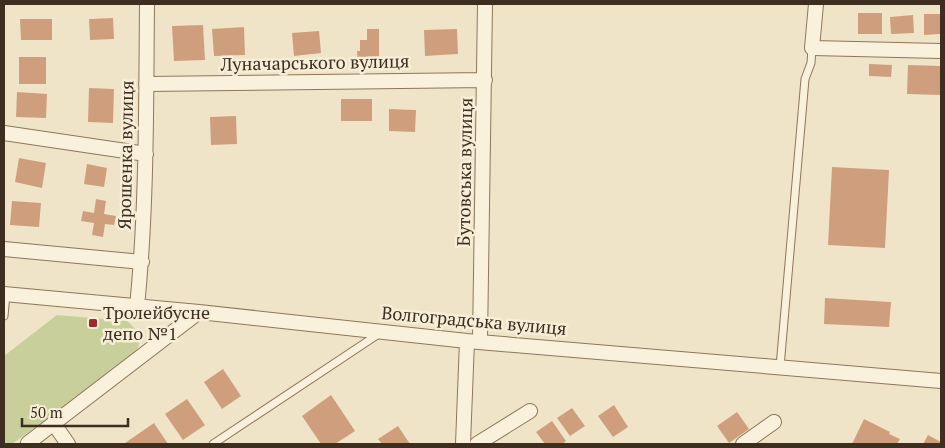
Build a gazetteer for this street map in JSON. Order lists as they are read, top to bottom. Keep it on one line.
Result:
{"streets":{"street":["Луначарського вулиця","Ярошенка вулиця","Бутовська вулиця","Волгоградська вулиця"]},"crossings":[["Луначарського вулиця","Ярошенка вулиця"],["Луначарського вулиця","Бутовська вулиця"],["Ярошенка вулиця","Волгоградська вулиця"],["Бутовська вулиця","Волгоградська вулиця"]],"places":{"transit":["Тролейбусне депо №1"]},"scale_bar":"50 m"}
